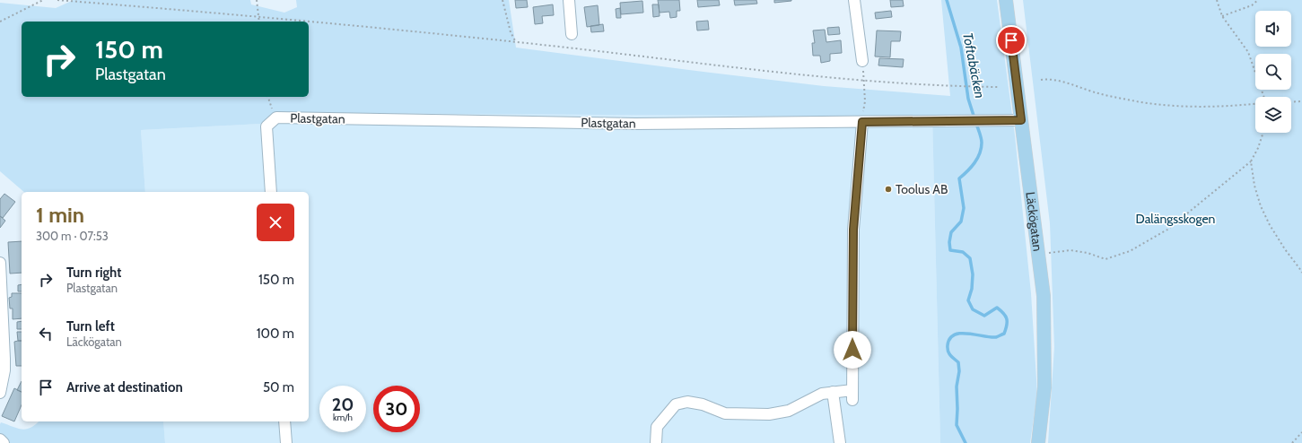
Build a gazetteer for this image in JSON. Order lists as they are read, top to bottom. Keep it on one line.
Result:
{"streets":{"main road":["Läckögatan"],"street":["Plastgatan"]},"crossings":[["Plastgatan","Läckögatan"]],"water":["Toftabäcken"],"parks":["Dalängsskogen"],"places":["Toolus AB"],"page":{"turn":["150 m","Plastgatan"],"heading":["1 min","300 m · 07:53"],"list":[{"name":"Turn right","note":"Plastgatan","value":"150 m"},{"name":"Turn left","note":"Läckögatan","value":"100 m"},{"name":"Arrive at destination","value":"50 m"}],"speed":"20 km/h","limit":"30"}}
